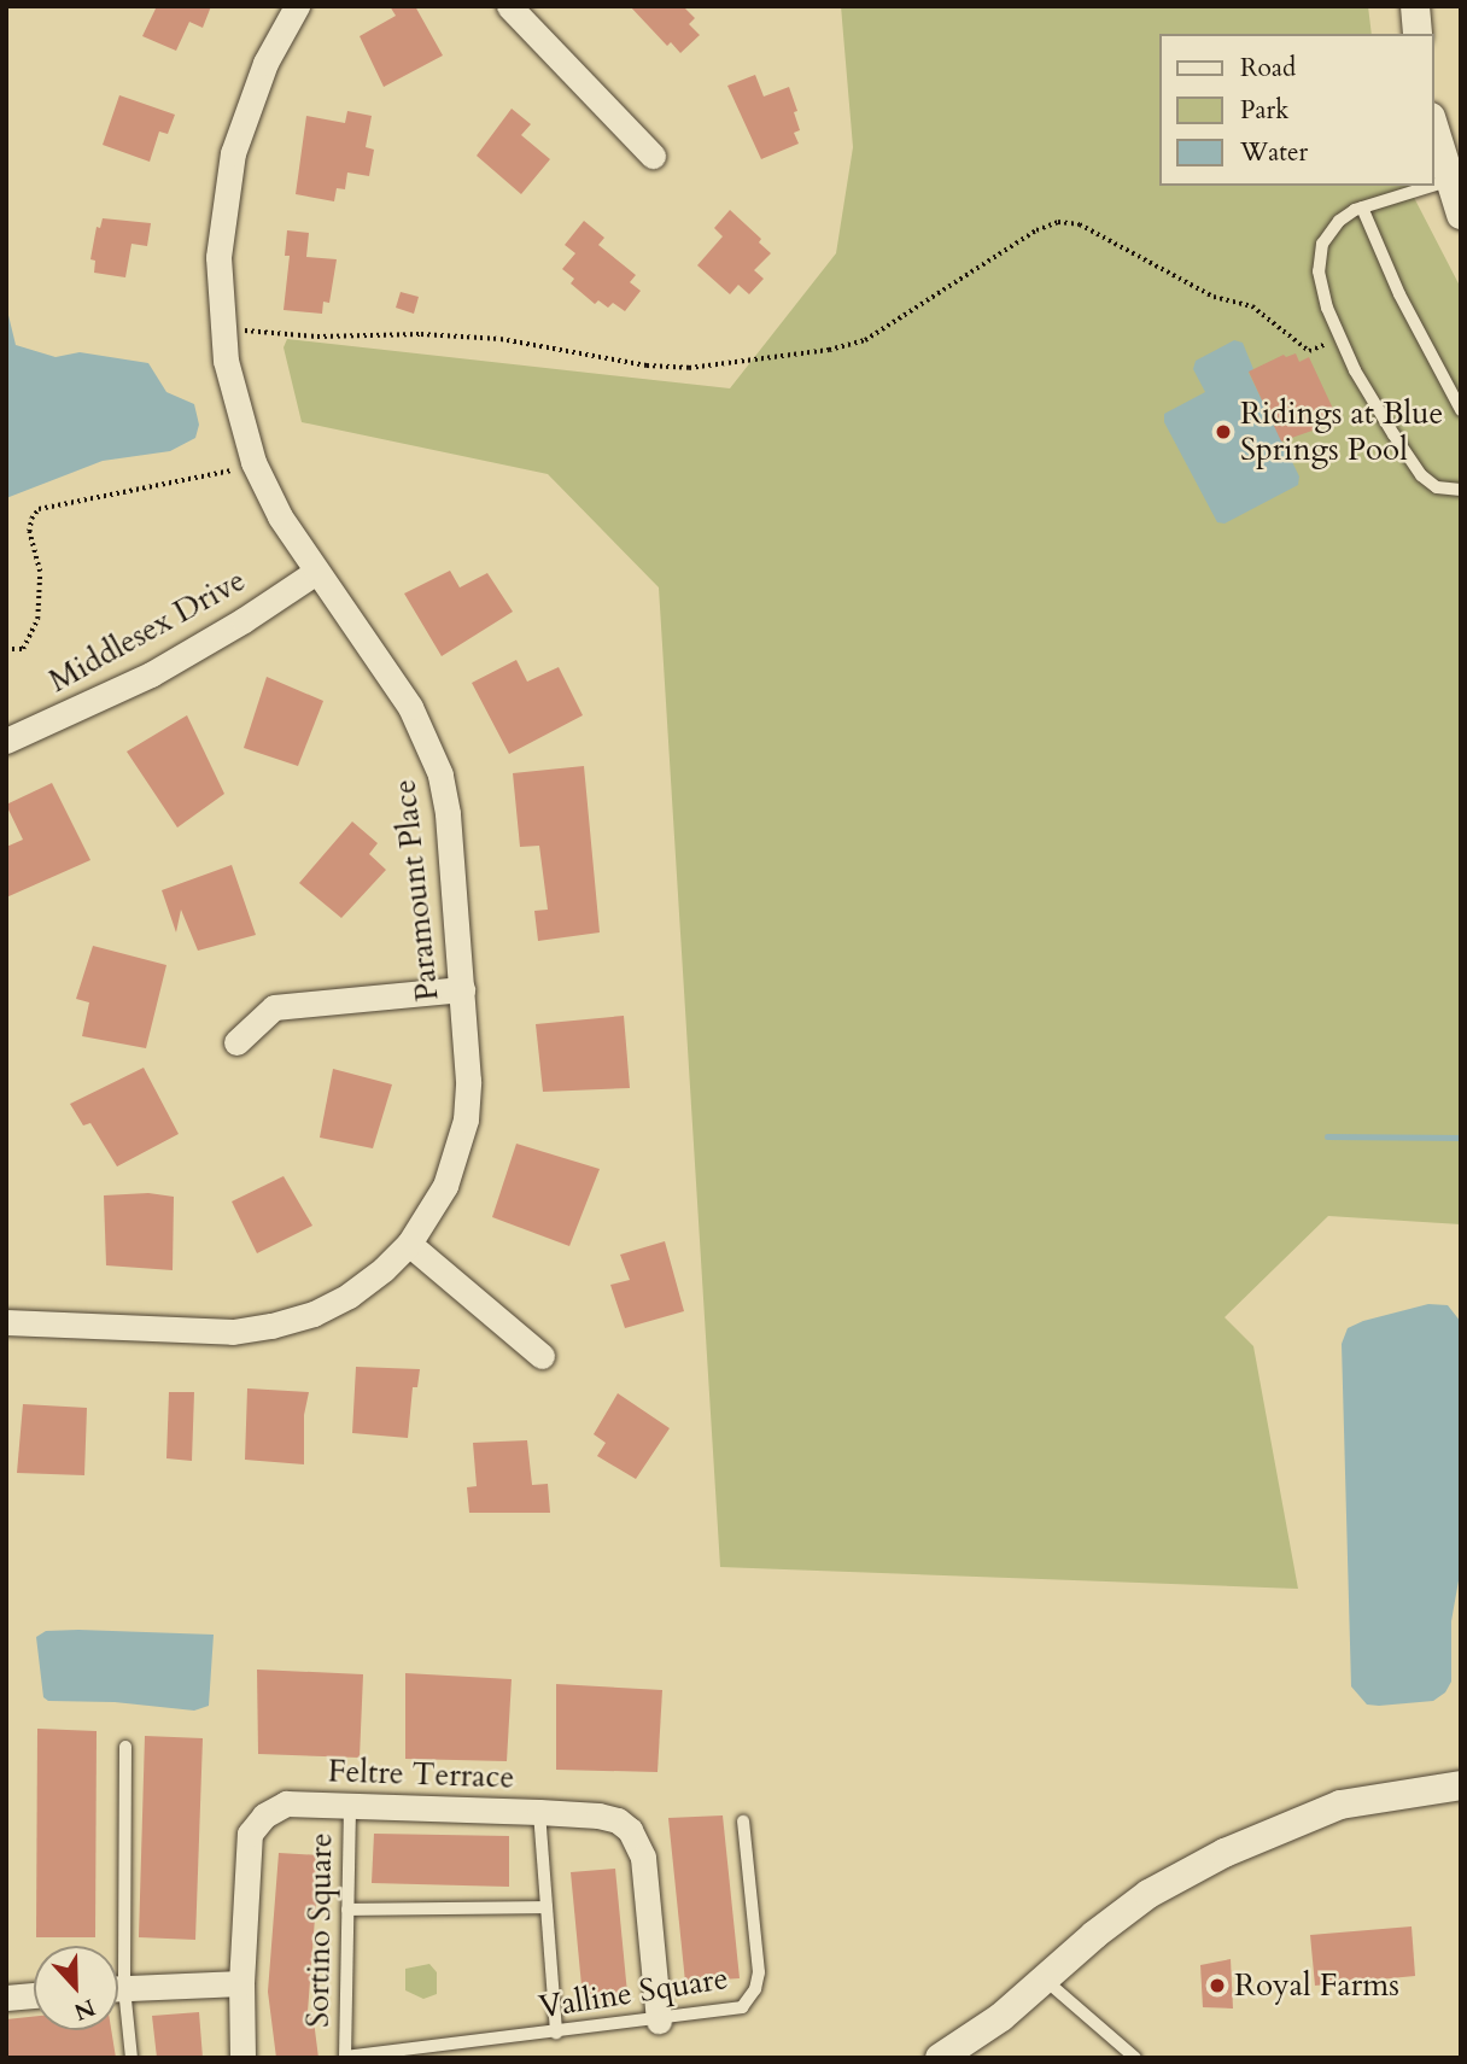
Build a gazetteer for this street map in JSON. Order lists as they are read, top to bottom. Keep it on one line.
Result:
{"streets":{"street":["Middlesex Drive","Paramount Place","Feltre Terrace"],"lane":["Sortino Square","Valline Square"]},"crossings":[["Middlesex Drive","Paramount Place"],["Feltre Terrace","Sortino Square"],["Feltre Terrace","Valline Square"],["Sortino Square","Valline Square"]],"places":["Ridings at Blue Springs Pool","Royal Farms"],"legend":["Road","Park","Water"],"north":"bottom"}
